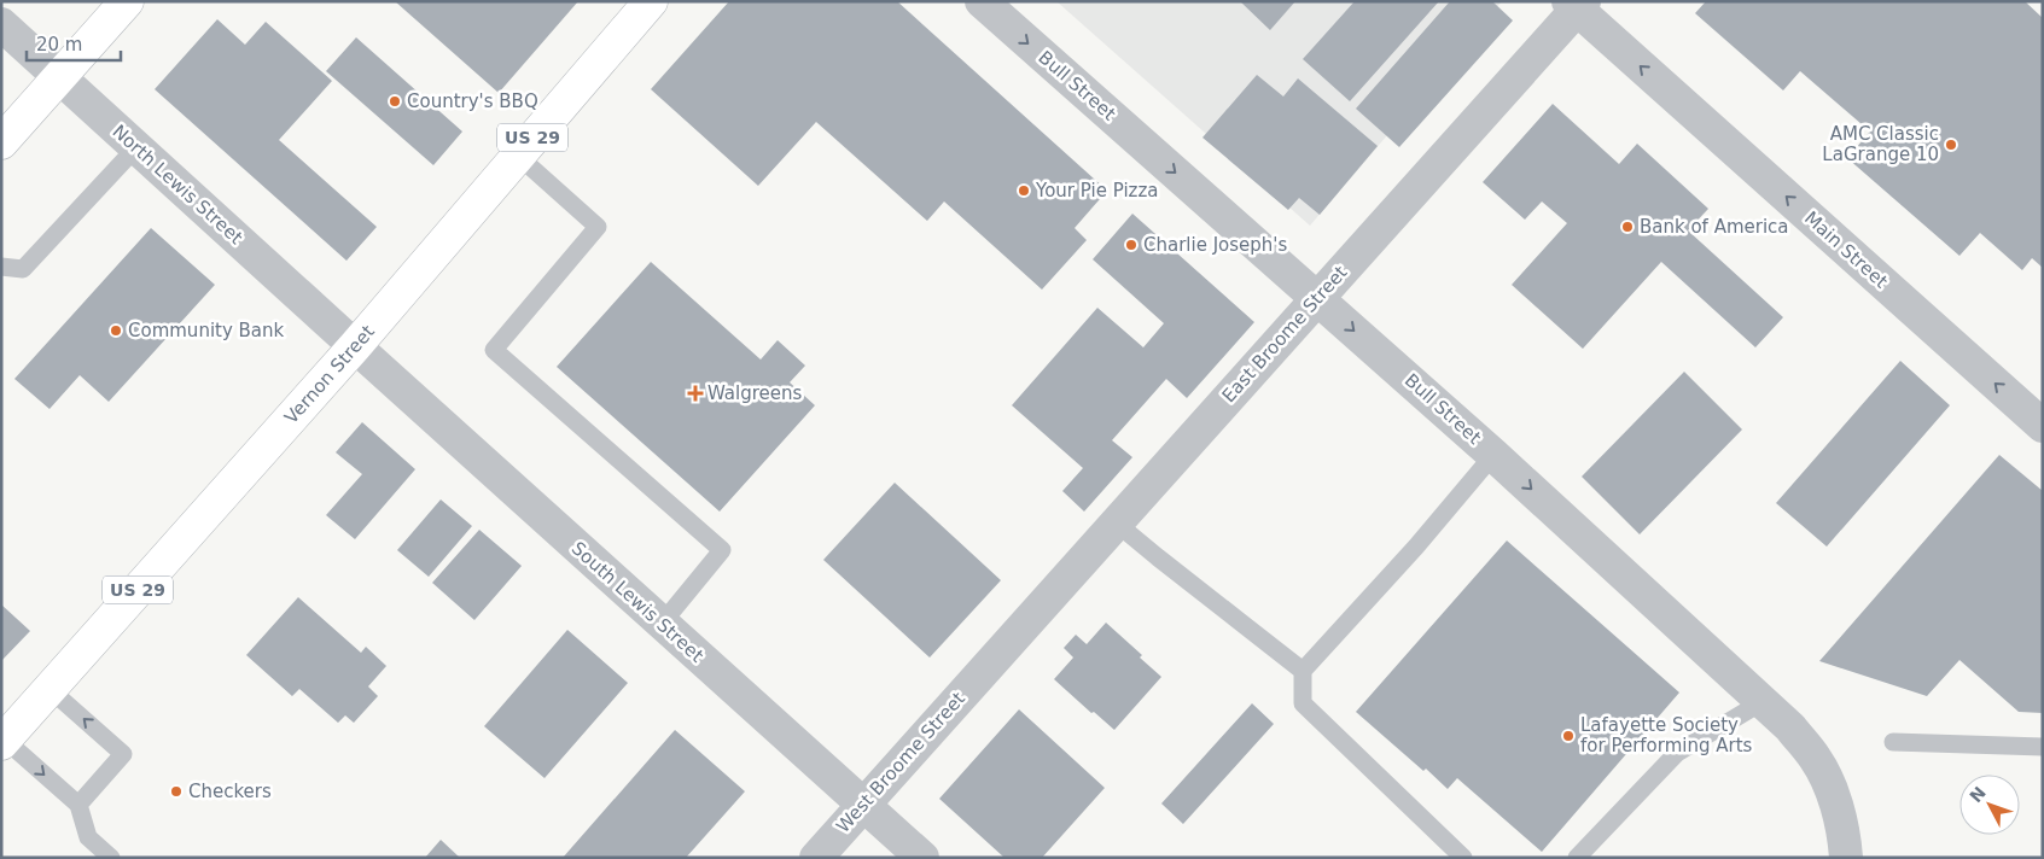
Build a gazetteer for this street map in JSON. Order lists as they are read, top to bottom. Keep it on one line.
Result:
{"streets":{"main road":["US 29","Vernon Street"],"street":["Bull Street","North Lewis Street","Main Street","East Broome Street","South Lewis Street","West Broome Street"]},"crossings":[["Bull Street","East Broome Street"],["North Lewis Street","Vernon Street"],["North Lewis Street","South Lewis Street"],["Main Street","East Broome Street"],["East Broome Street","West Broome Street"],["Vernon Street","South Lewis Street"],["South Lewis Street","West Broome Street"]],"one_way":["Bull Street","Main Street"],"places":{"other":["Country's BBQ","AMC Classic LaGrange 10","Your Pie Pizza","Bank of America","Charlie Joseph's","Community Bank","Lafayette Society for Performing Arts","Checkers"],"health":["Walgreens"]},"scale_bar":"20 m","north":"top left"}
